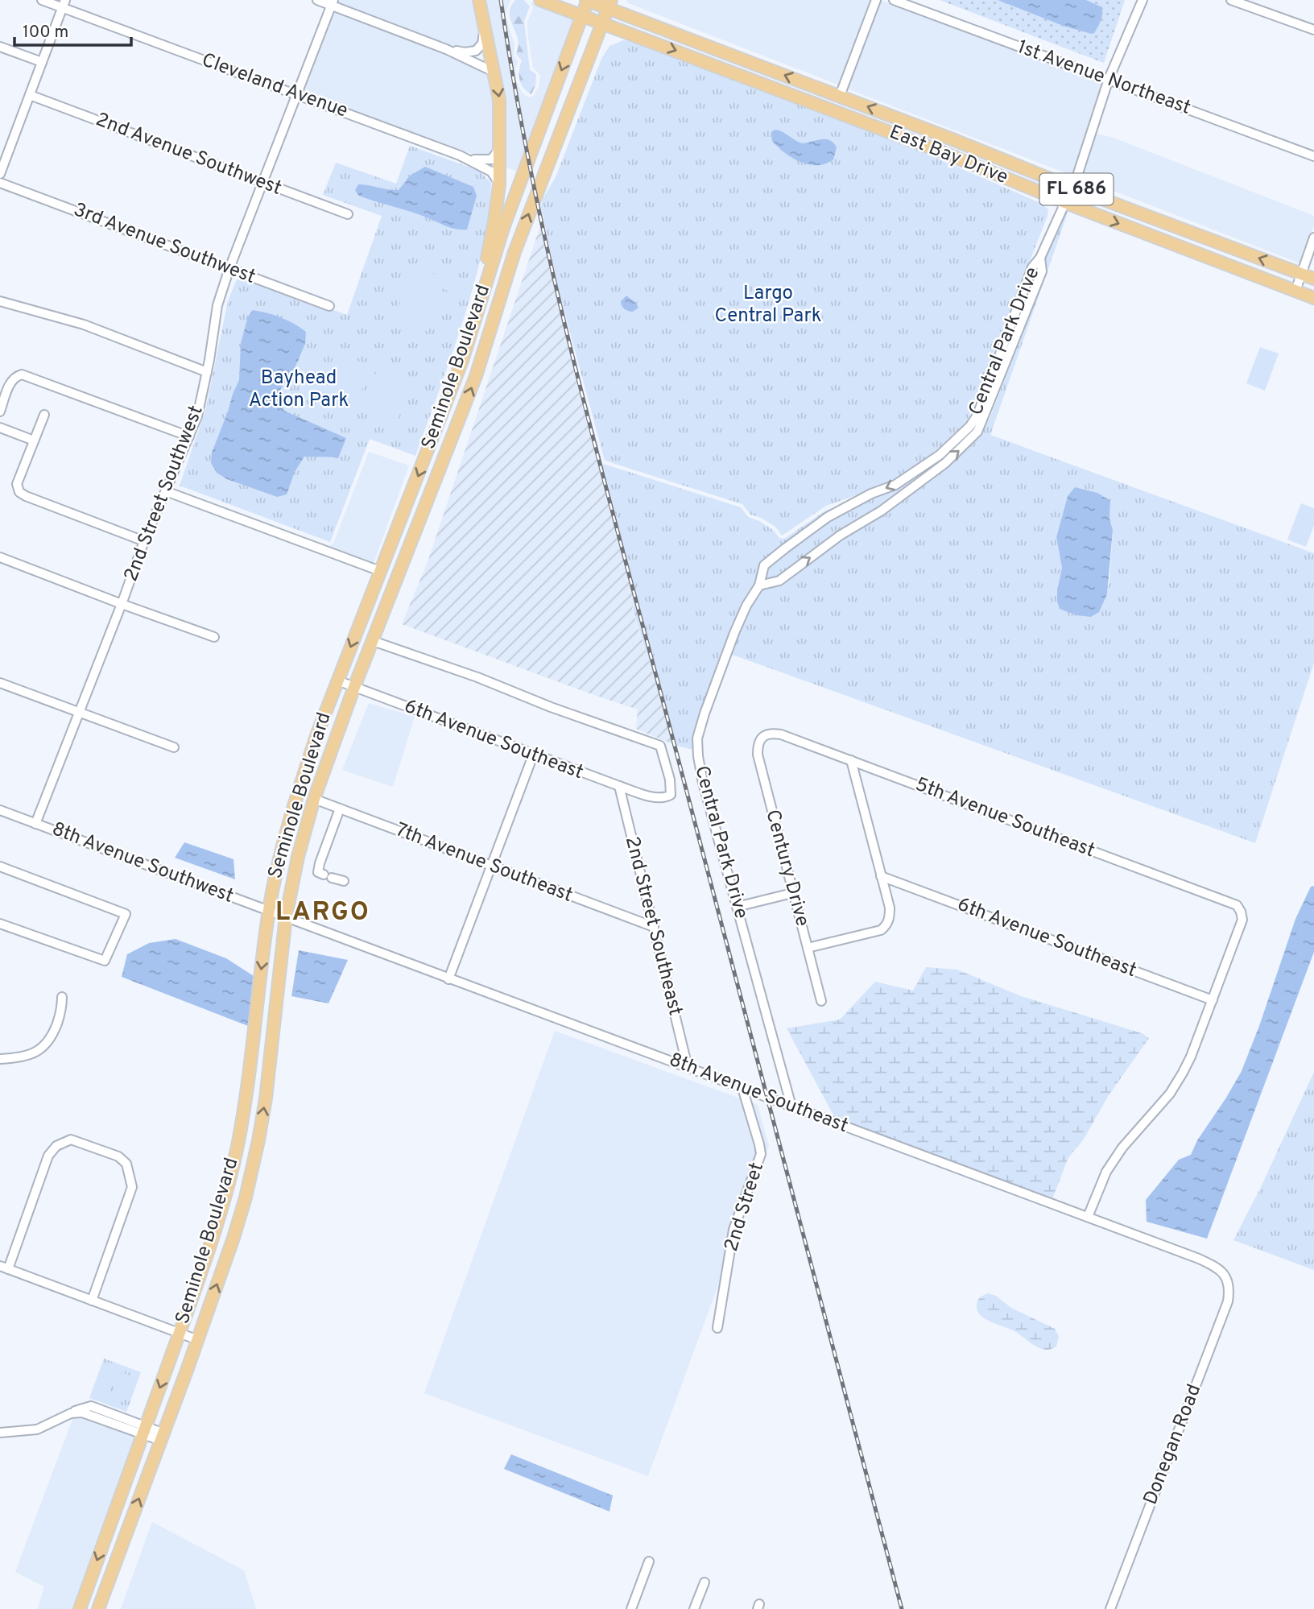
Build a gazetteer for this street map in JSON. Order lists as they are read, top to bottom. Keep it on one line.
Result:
{"streets":{"main road":["East Bay Drive","FL 686","Seminole Boulevard"],"street":["1st Avenue Northeast","Cleveland Avenue","2nd Avenue Southwest","3rd Avenue Southwest","Central Park Drive","2nd Street Southwest","6th Avenue Southeast","5th Avenue Southeast","8th Avenue Southwest","7th Avenue Southeast","Century Drive","2nd Street Southeast","8th Avenue Southeast","2nd Street","Donegan Road"]},"crossings":[["1st Avenue Northeast","Central Park Drive"],["Cleveland Avenue","2nd Street Southwest"],["2nd Avenue Southwest","2nd Street Southwest"],["East Bay Drive","Central Park Drive"],["East Bay Drive","Seminole Boulevard"],["3rd Avenue Southwest","2nd Street Southwest"],["Central Park Drive","8th Avenue Southeast"],["Seminole Boulevard","6th Avenue Southeast"],["Seminole Boulevard","8th Avenue Southwest"],["Seminole Boulevard","7th Avenue Southeast"],["Seminole Boulevard","8th Avenue Southeast"],["2nd Street Southwest","8th Avenue Southwest"],["6th Avenue Southeast","5th Avenue Southeast"],["6th Avenue Southeast","2nd Street Southeast"],["5th Avenue Southeast","Century Drive"],["8th Avenue Southwest","8th Avenue Southeast"],["7th Avenue Southeast","2nd Street Southeast"],["2nd Street Southeast","8th Avenue Southeast"],["8th Avenue Southeast","2nd Street"],["8th Avenue Southeast","Donegan Road"]],"districts":["LARGO"],"parks":["Largo Central Park","Bayhead Action Park"],"scale_bar":"100 m"}
